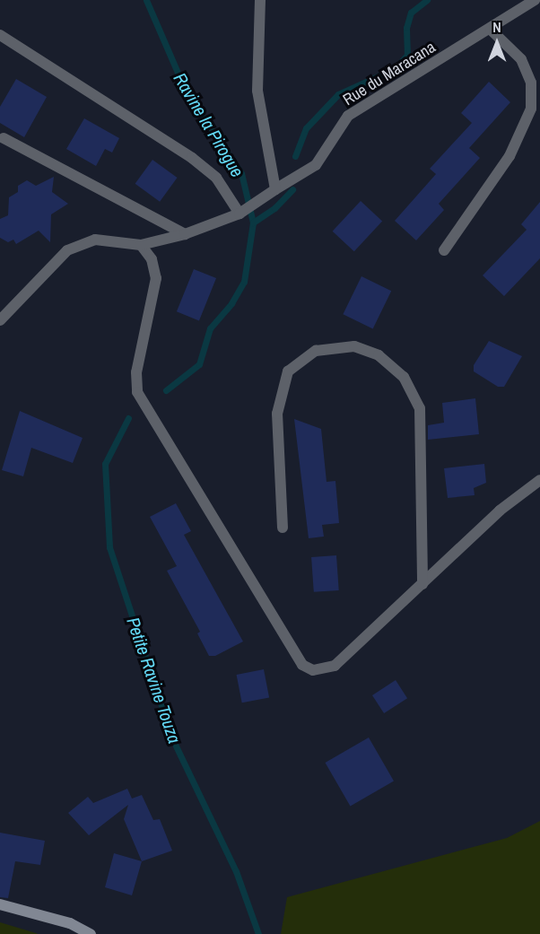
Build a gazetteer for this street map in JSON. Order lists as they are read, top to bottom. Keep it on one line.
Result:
{"streets":{"street":["Rue du Maracana"]},"water":["Ravine la Pirogue","Petite Ravine Touza"],"north":"top"}
